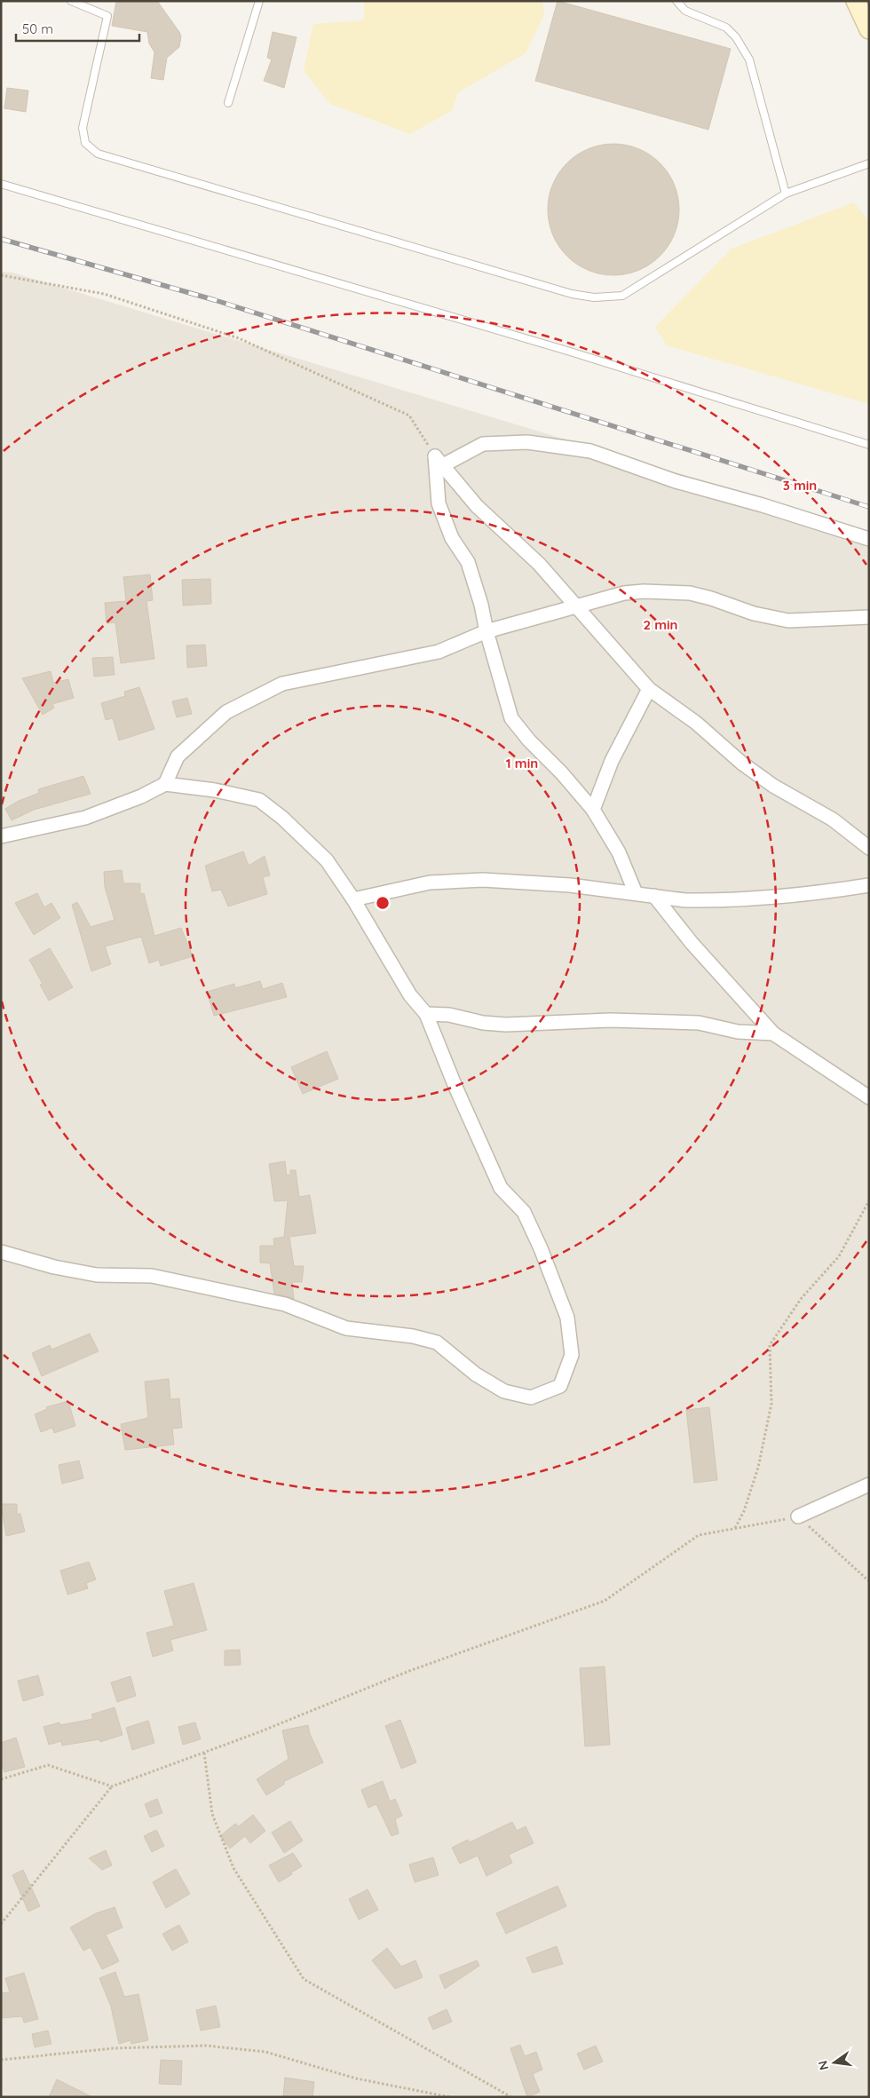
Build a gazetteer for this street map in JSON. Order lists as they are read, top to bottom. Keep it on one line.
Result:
{"scale_bar":"50 m","north":"left","rings":["3 min","2 min","1 min"]}
